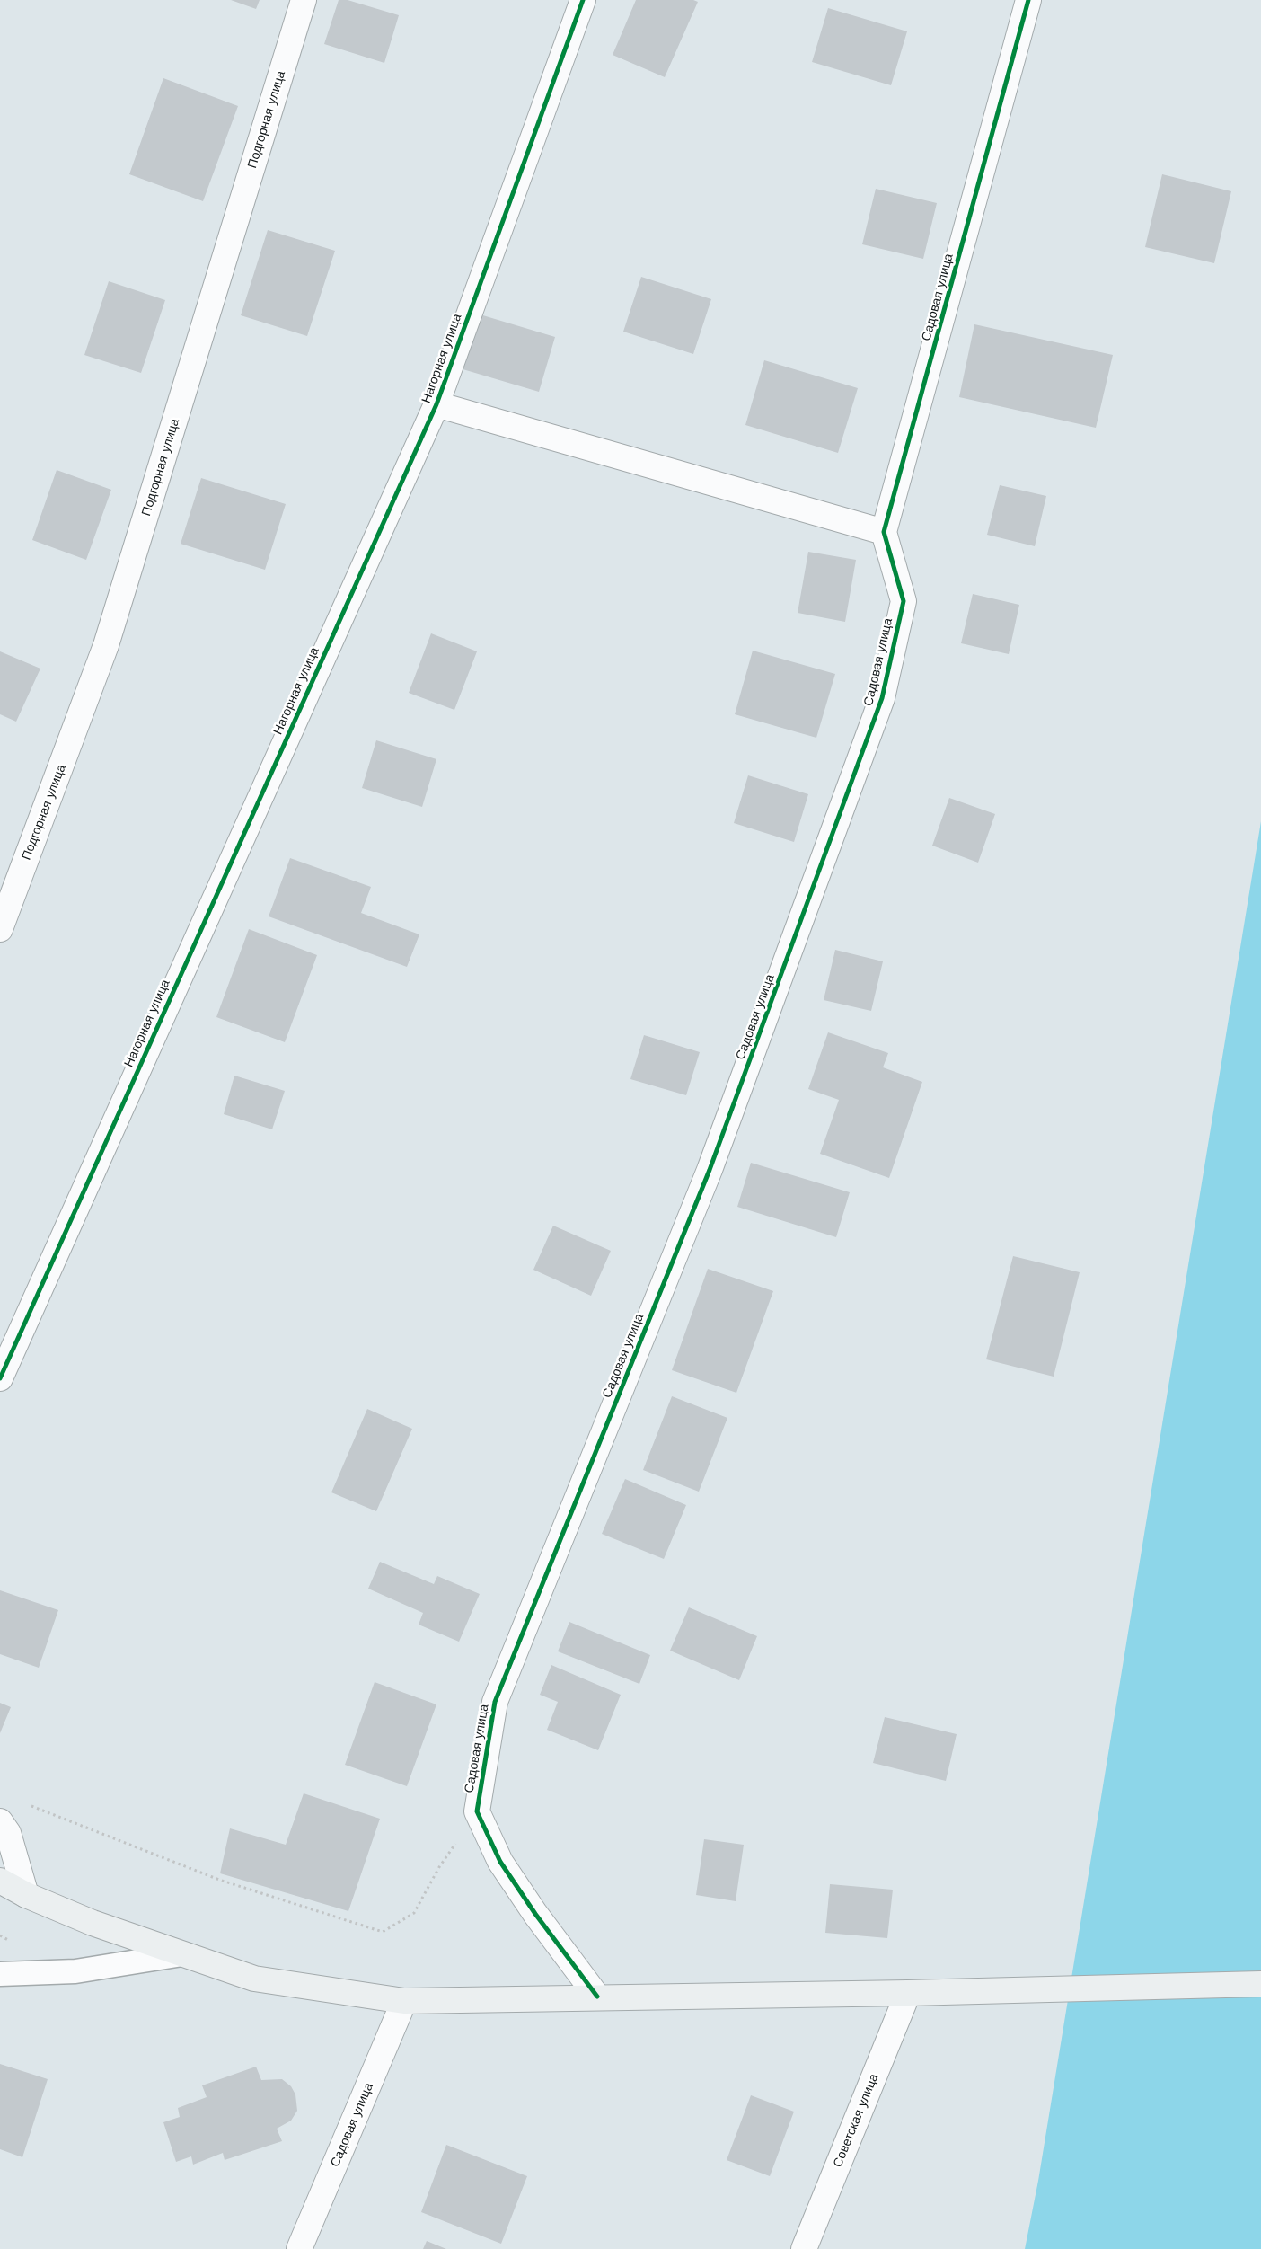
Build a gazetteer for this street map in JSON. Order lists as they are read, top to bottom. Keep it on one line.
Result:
{"streets":{"street":["Подгорная улица","Садовая улица","Нагорная улица","Советская улица"]}}
